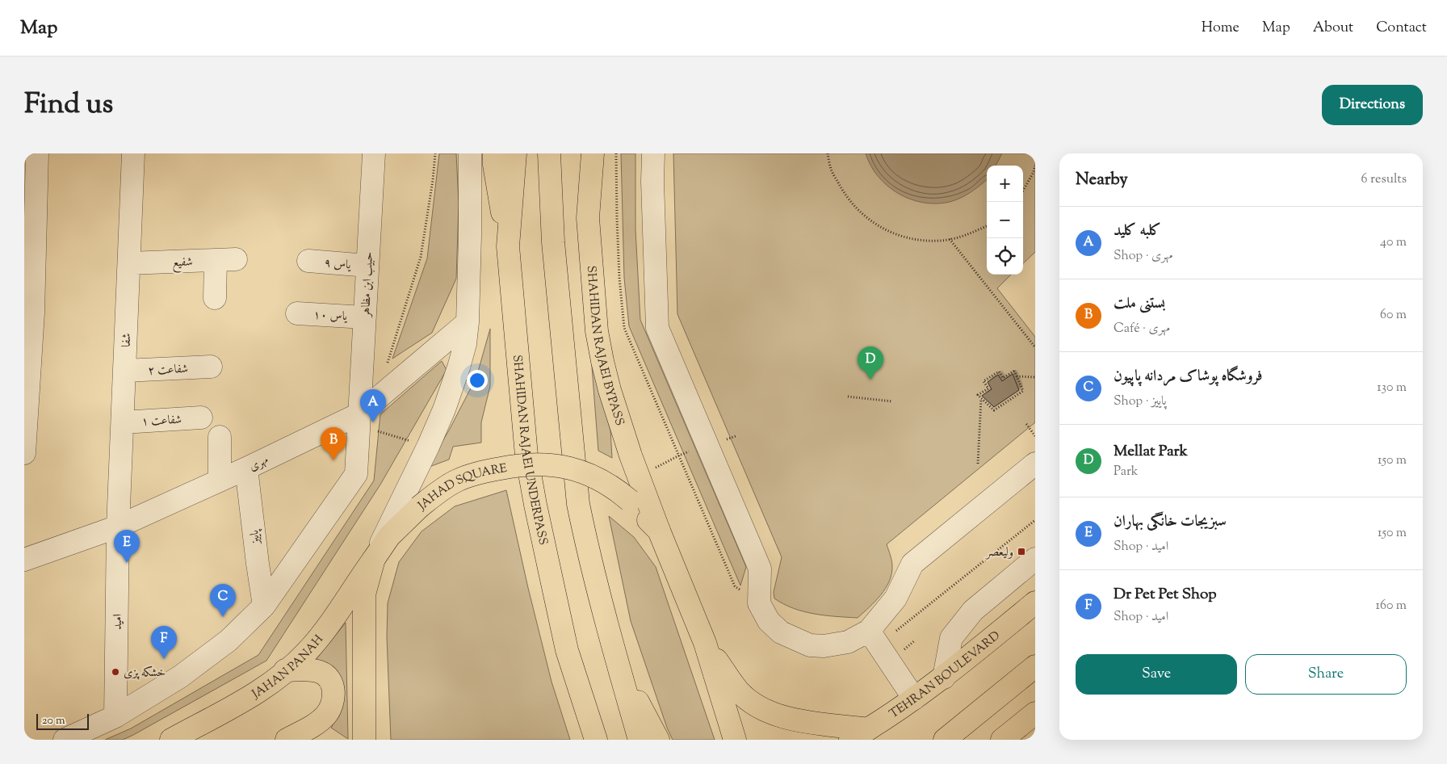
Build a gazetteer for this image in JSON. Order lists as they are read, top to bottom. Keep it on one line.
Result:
{"streets":{"main road":["SHAHIDAN RAJAEI BYPASS","SHAHIDAN RAJAEI UNDERPASS","JAHAD SQUARE","JAHAN PANAH","TEHRAN BOULEVARD"],"street":["شفیع","یاس ۹","حبیب ابن مظاهر","یاس ۱۰","شفا","شفاعت ۲","شفاعت ۱","مهری","پاییز","امید"]},"crossings":[["شفیع","شفا"],["یاس ۹","حبیب ابن مظاهر"],["حبیب ابن مظاهر","یاس ۱۰"],["حبیب ابن مظاهر","مهری"],["حبیب ابن مظاهر","پاییز"],["حبیب ابن مظاهر","امید"],["شفا","شفاعت ۲"],["شفا","شفاعت ۱"],["شفا","مهری"],["شفا","امید"],["SHAHIDAN RAJAEI BYPASS","JAHAD SQUARE"],["مهری","پاییز"],["مهری","امید"],["JAHAD SQUARE","JAHAN PANAH"]],"places":{"transit":["ولیعصر"],"other":["خشکه پزی"]},"scale_bar":"20 m","page":{"header":"Map","nav":["Home","Map","About","Contact"],"title":"Find us","buttons":["Directions",["Save","Share"]],"heading":["Nearby","6 results"],"map_buttons":["+","−"],"list":[{"mark":"A","name":"کلبه کلید","note":"Shop · مهری","value":"40 m"},{"mark":"B","name":"بستنی ملت","note":"Café · مهری","value":"60 m"},{"mark":"C","name":"فروشگاه پوشاک مردانه پاپیون","note":"Shop · پاییز","value":"130 m"},{"mark":"D","name":"Mellat Park","note":"Park","value":"150 m"},{"mark":"E","name":"سبزیجات خانگی بهاران","note":"Shop · امید","value":"150 m"},{"mark":"F","name":"Dr Pet Pet Shop","note":"Shop · امید","value":"160 m"}],"pins":["D","A","B","E","C","F"],"scale":"20 m"}}
